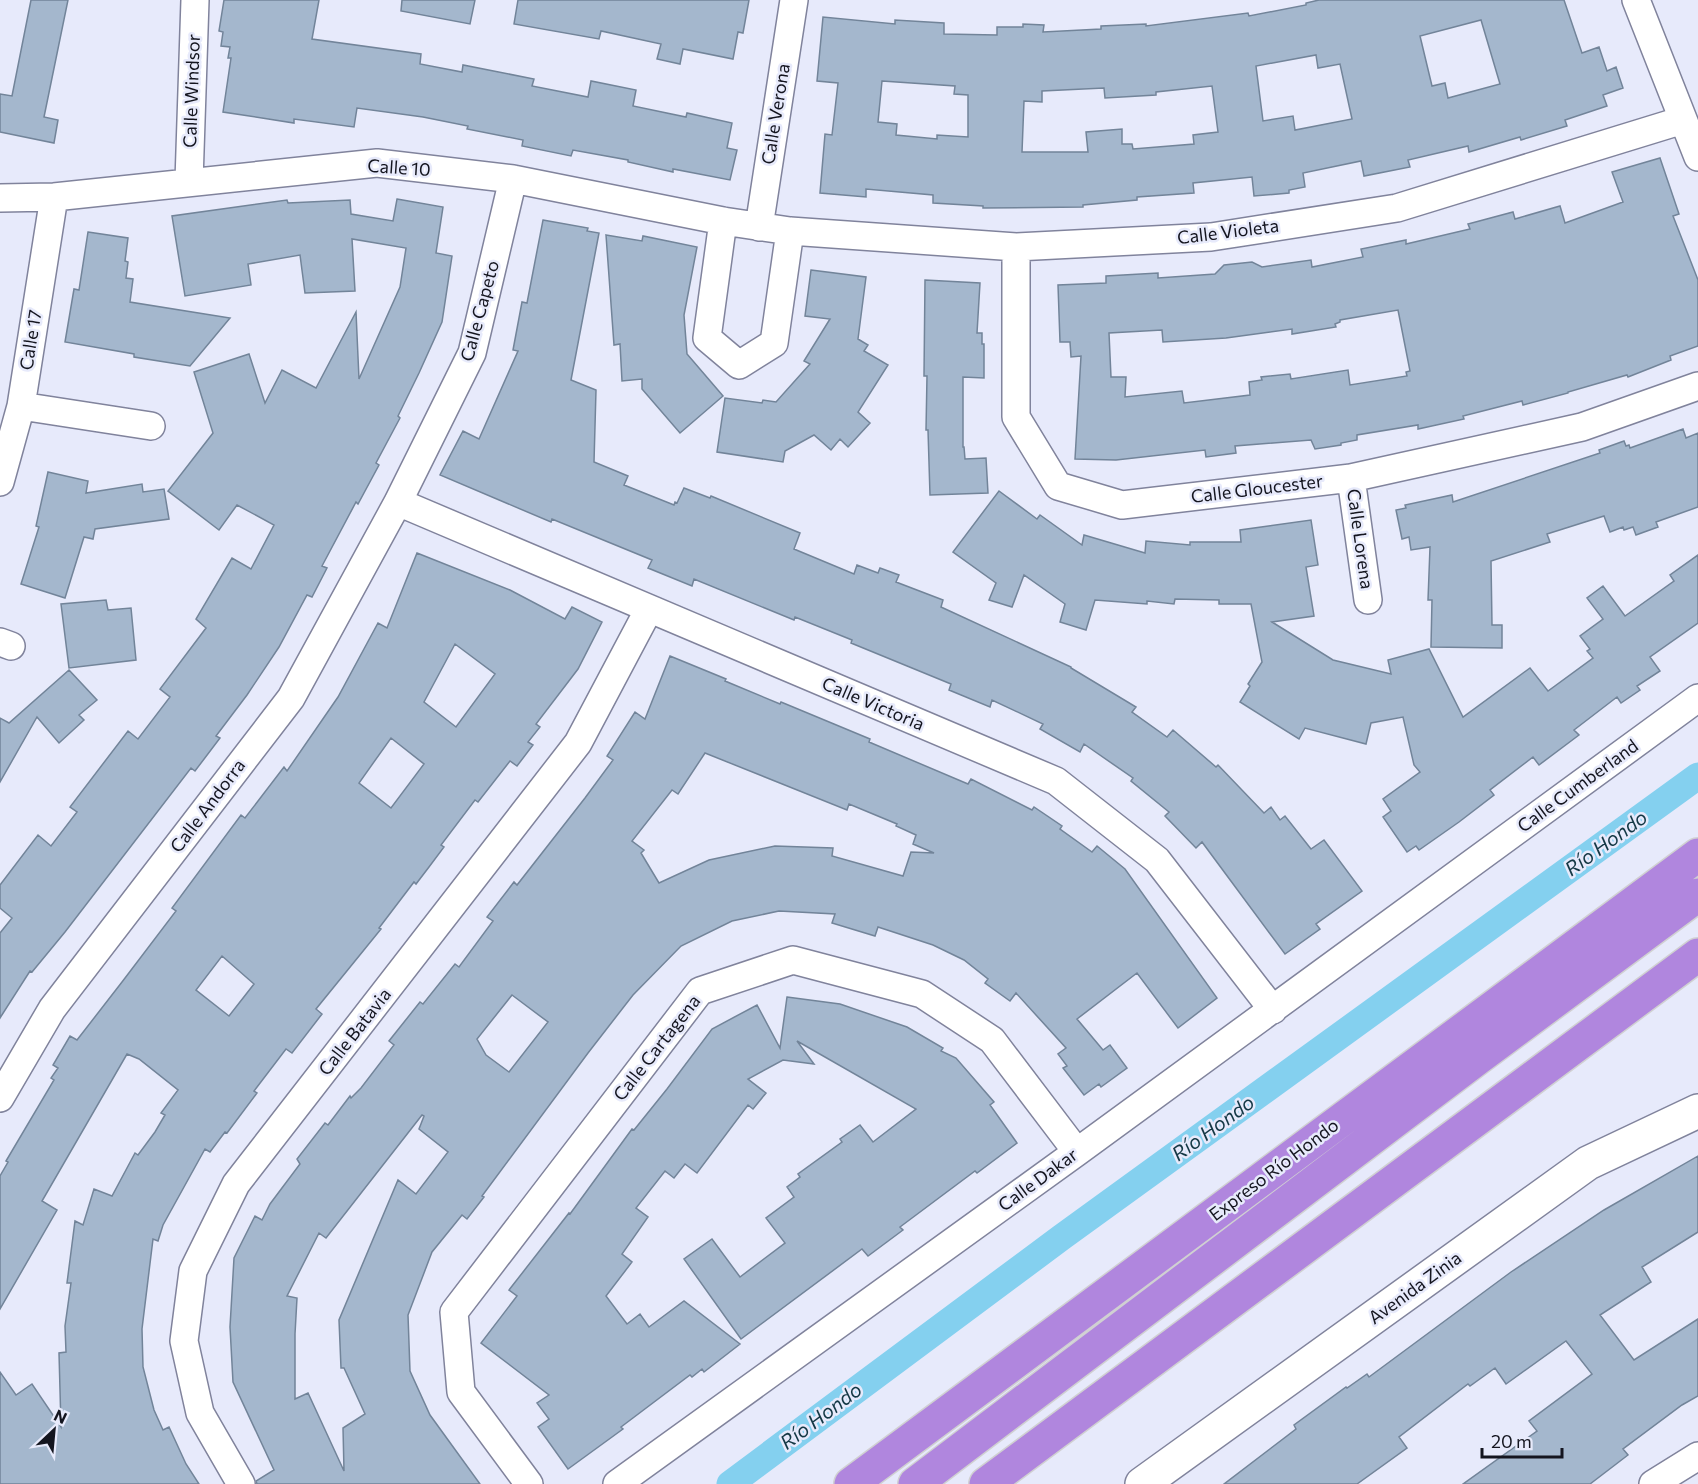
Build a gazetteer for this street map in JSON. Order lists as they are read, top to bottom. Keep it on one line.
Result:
{"streets":{"highway":["Expreso Río Hondo"],"street":["Calle Windsor","Calle Verona","Calle 10","Calle Violeta","Calle Capeto","Calle 17","Calle Gloucester","Calle Lorena","Calle Victoria","Calle Cumberland","Calle Andorra","Calle Batavia","Calle Cartagena","Calle Dakar","Avenida Zinia"]},"crossings":[["Calle Windsor","Calle 10"],["Calle Verona","Calle 10"],["Calle Verona","Calle Violeta"],["Calle 10","Calle Violeta"],["Calle 10","Calle Capeto"],["Calle 10","Calle 17"],["Calle Violeta","Calle Gloucester"],["Calle Capeto","Calle Victoria"],["Calle Capeto","Calle Andorra"],["Calle Gloucester","Calle Lorena"],["Calle Victoria","Calle Andorra"],["Calle Victoria","Calle Batavia"],["Calle Victoria","Calle Dakar"],["Calle Cumberland","Calle Dakar"],["Calle Cartagena","Calle Dakar"]],"water":["Río Hondo"],"scale_bar":"20 m","north":"top right"}
